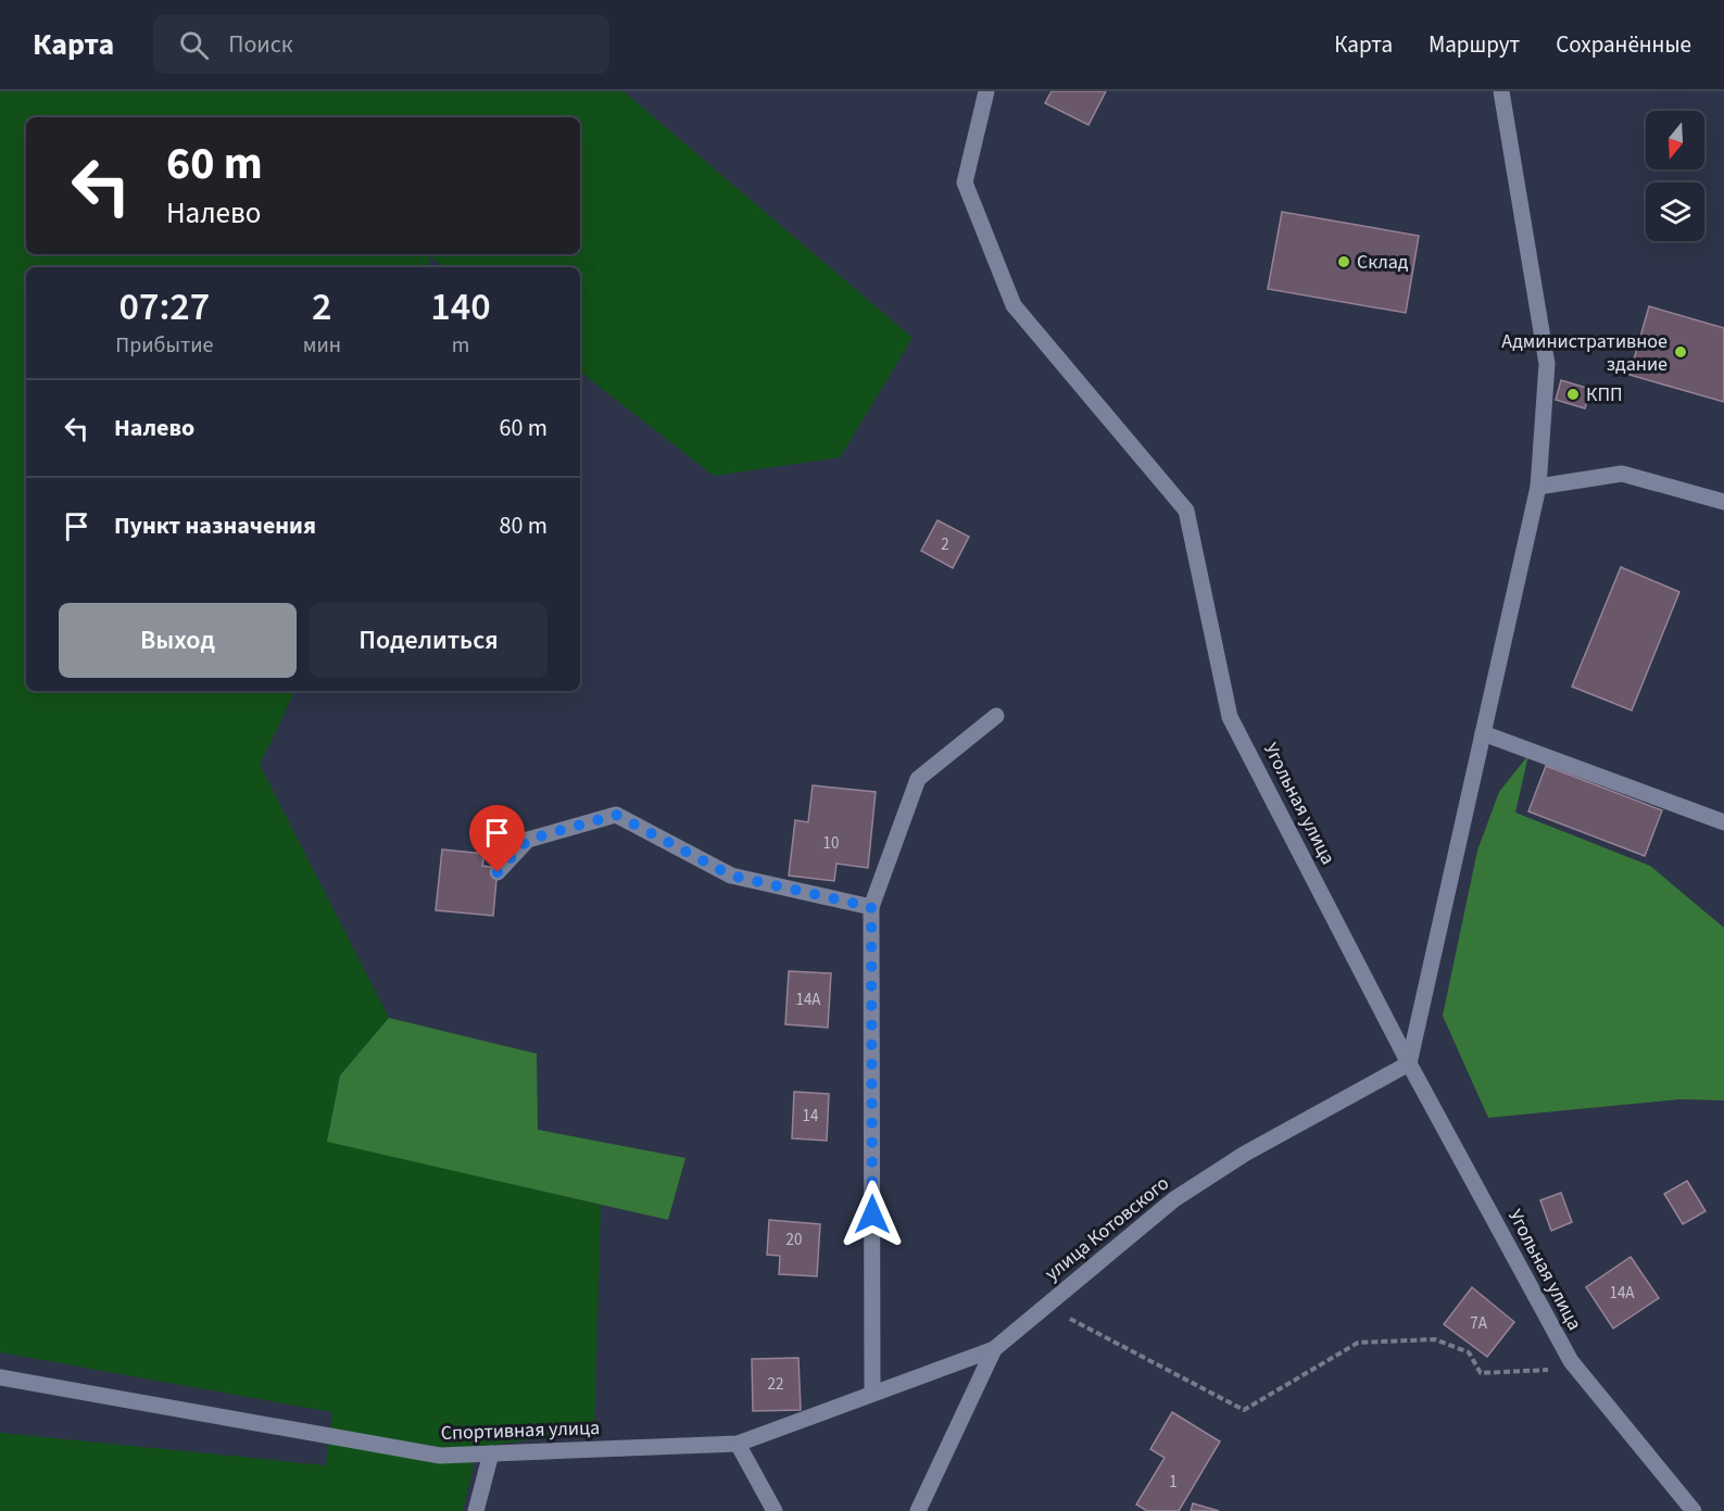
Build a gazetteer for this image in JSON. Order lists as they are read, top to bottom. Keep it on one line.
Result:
{"streets":{"street":["Угольная улица","улица Котовского","Спортивная улица"]},"crossings":[["Угольная улица","улица Котовского"],["улица Котовского","Спортивная улица"]],"places":["Склад","Административное здание","КПП"],"house_numbers":["2","10","14А","14","20","14А","7А","22","1"],"north":"bottom","page":{"header":"Карта","search":"Поиск","nav":["Карта","Маршрут","Сохранённые"],"turn":["60 m","Налево"],"eta":["07:27","Прибытие","2","мин","140","m"],"list":[{"name":"Налево","value":"60 m"},{"name":"Пункт назначения","value":"80 m"}],"buttons":["Выход","Поделиться"]}}
